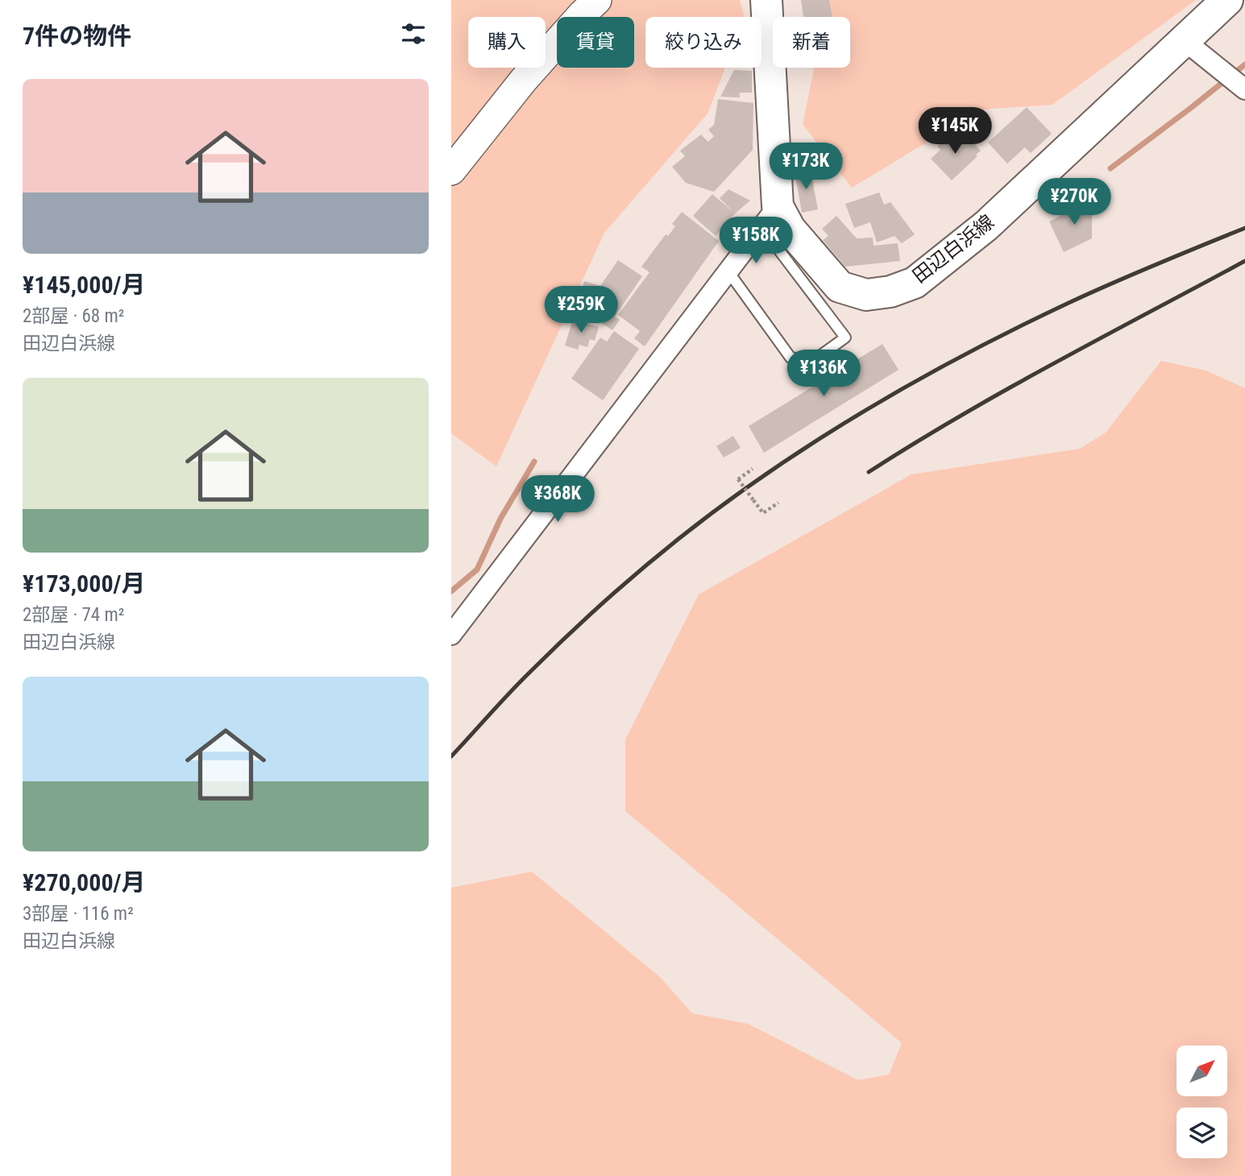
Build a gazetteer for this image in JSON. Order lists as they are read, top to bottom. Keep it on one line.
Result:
{"streets":{"main road":["田辺白浜線"]},"north":"top right","page":{"heading":"7件の物件","chip":["購入","賃貸","絞り込み","新着"],"list":[{"name":"¥145,000/月","note":"2部屋 · 68 m² · 田辺白浜線"},{"name":"¥173,000/月","note":"2部屋 · 74 m² · 田辺白浜線"},{"name":"¥270,000/月","note":"3部屋 · 116 m² · 田辺白浜線"}],"price":["¥145K","¥173K","¥270K","¥158K","¥259K","¥136K","¥368K"]}}
